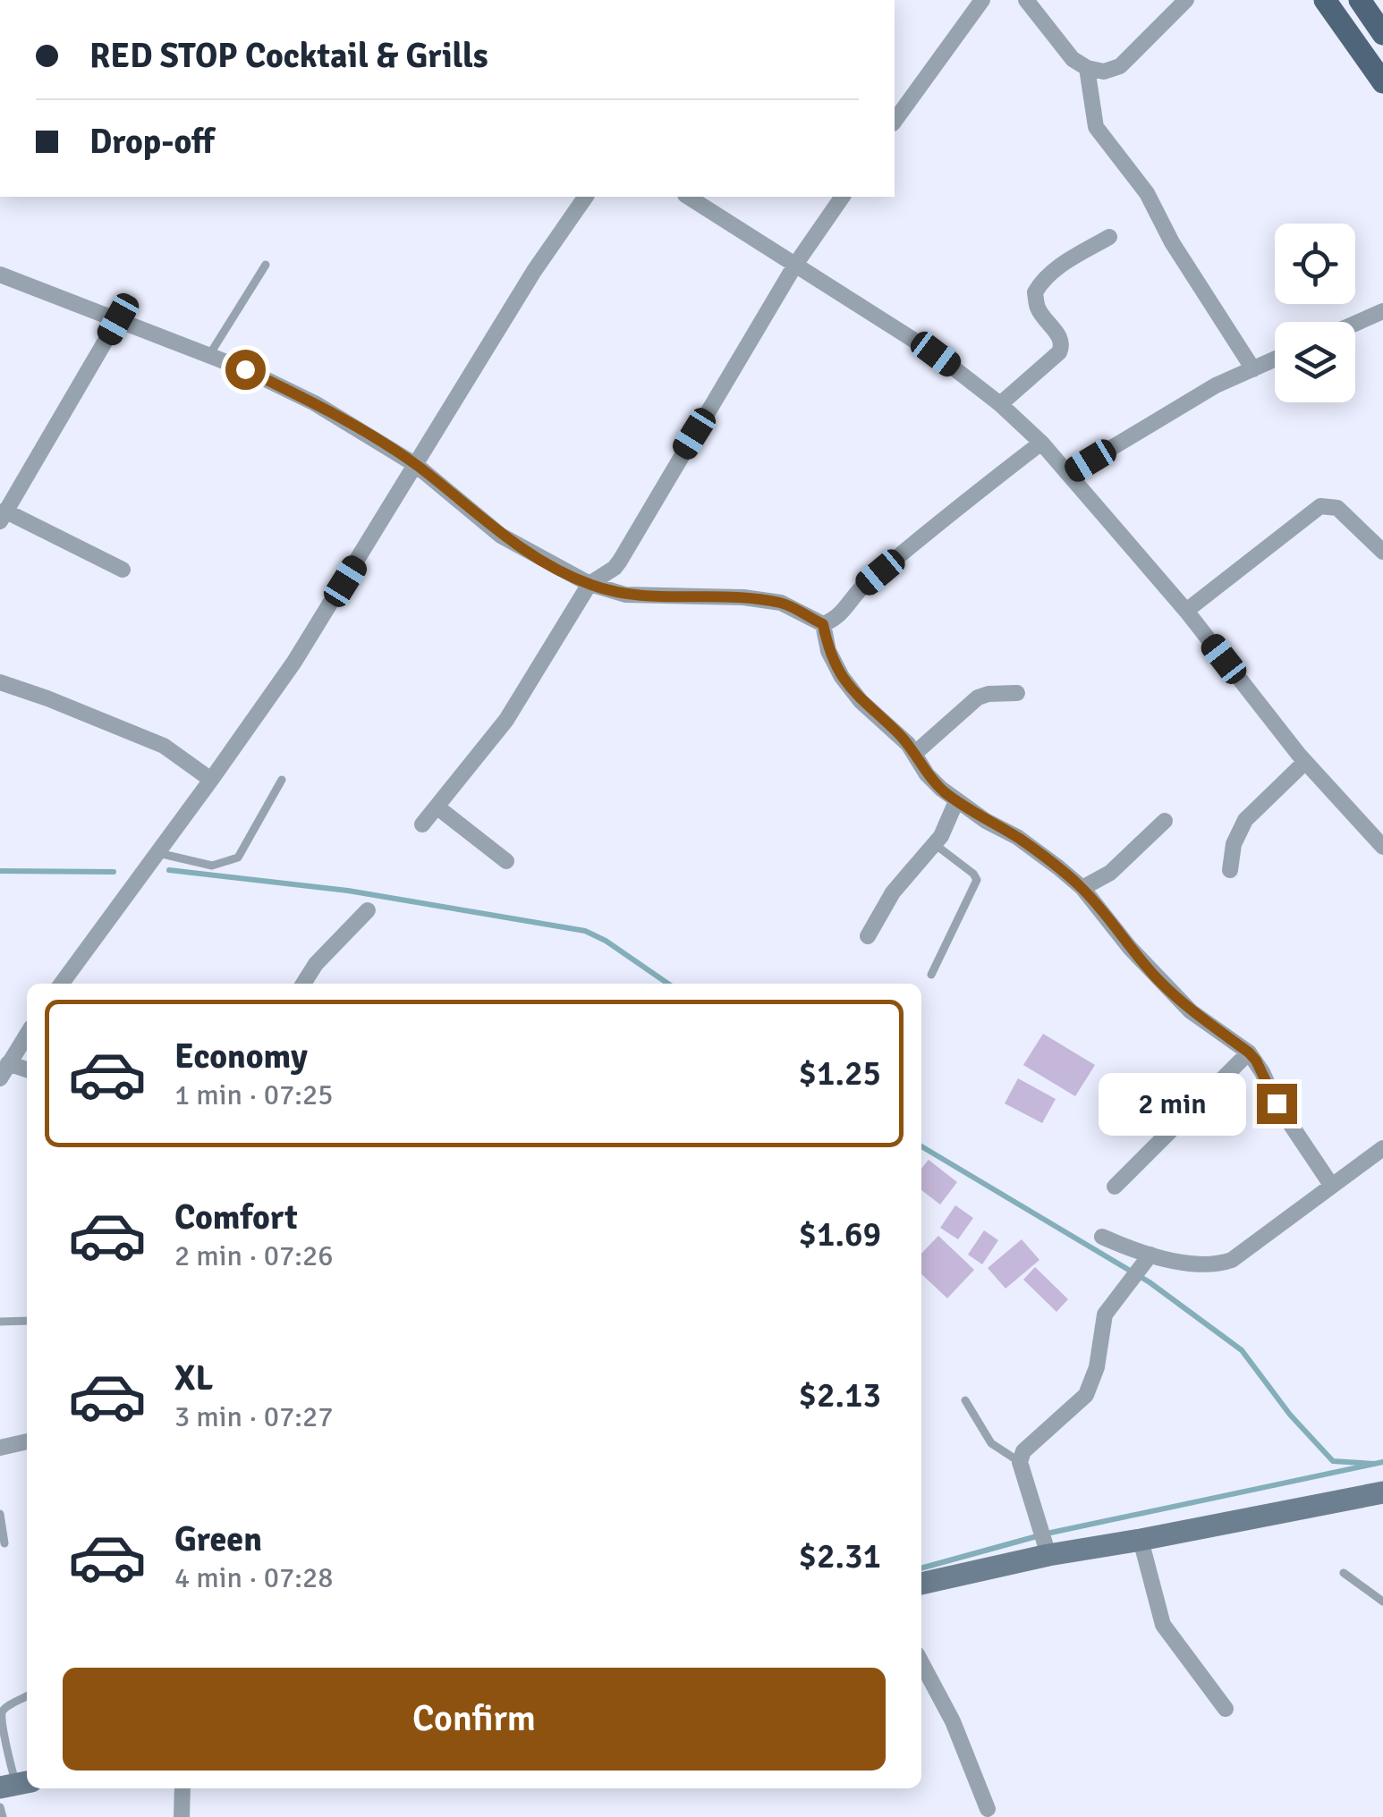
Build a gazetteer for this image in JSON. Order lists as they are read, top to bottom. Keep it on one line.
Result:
{"page":{"banner":["RED STOP Cocktail & Grills","Drop-off"],"list":[{"name":"Economy","note":"1 min · 07:25","value":"$1.25"},{"name":"Comfort","note":"2 min · 07:26","value":"$1.69"},{"name":"XL","note":"3 min · 07:27","value":"$2.13"},{"name":"Green","note":"4 min · 07:28","value":"$2.31"}],"bubble":"2 min","buttons":"Confirm"}}
